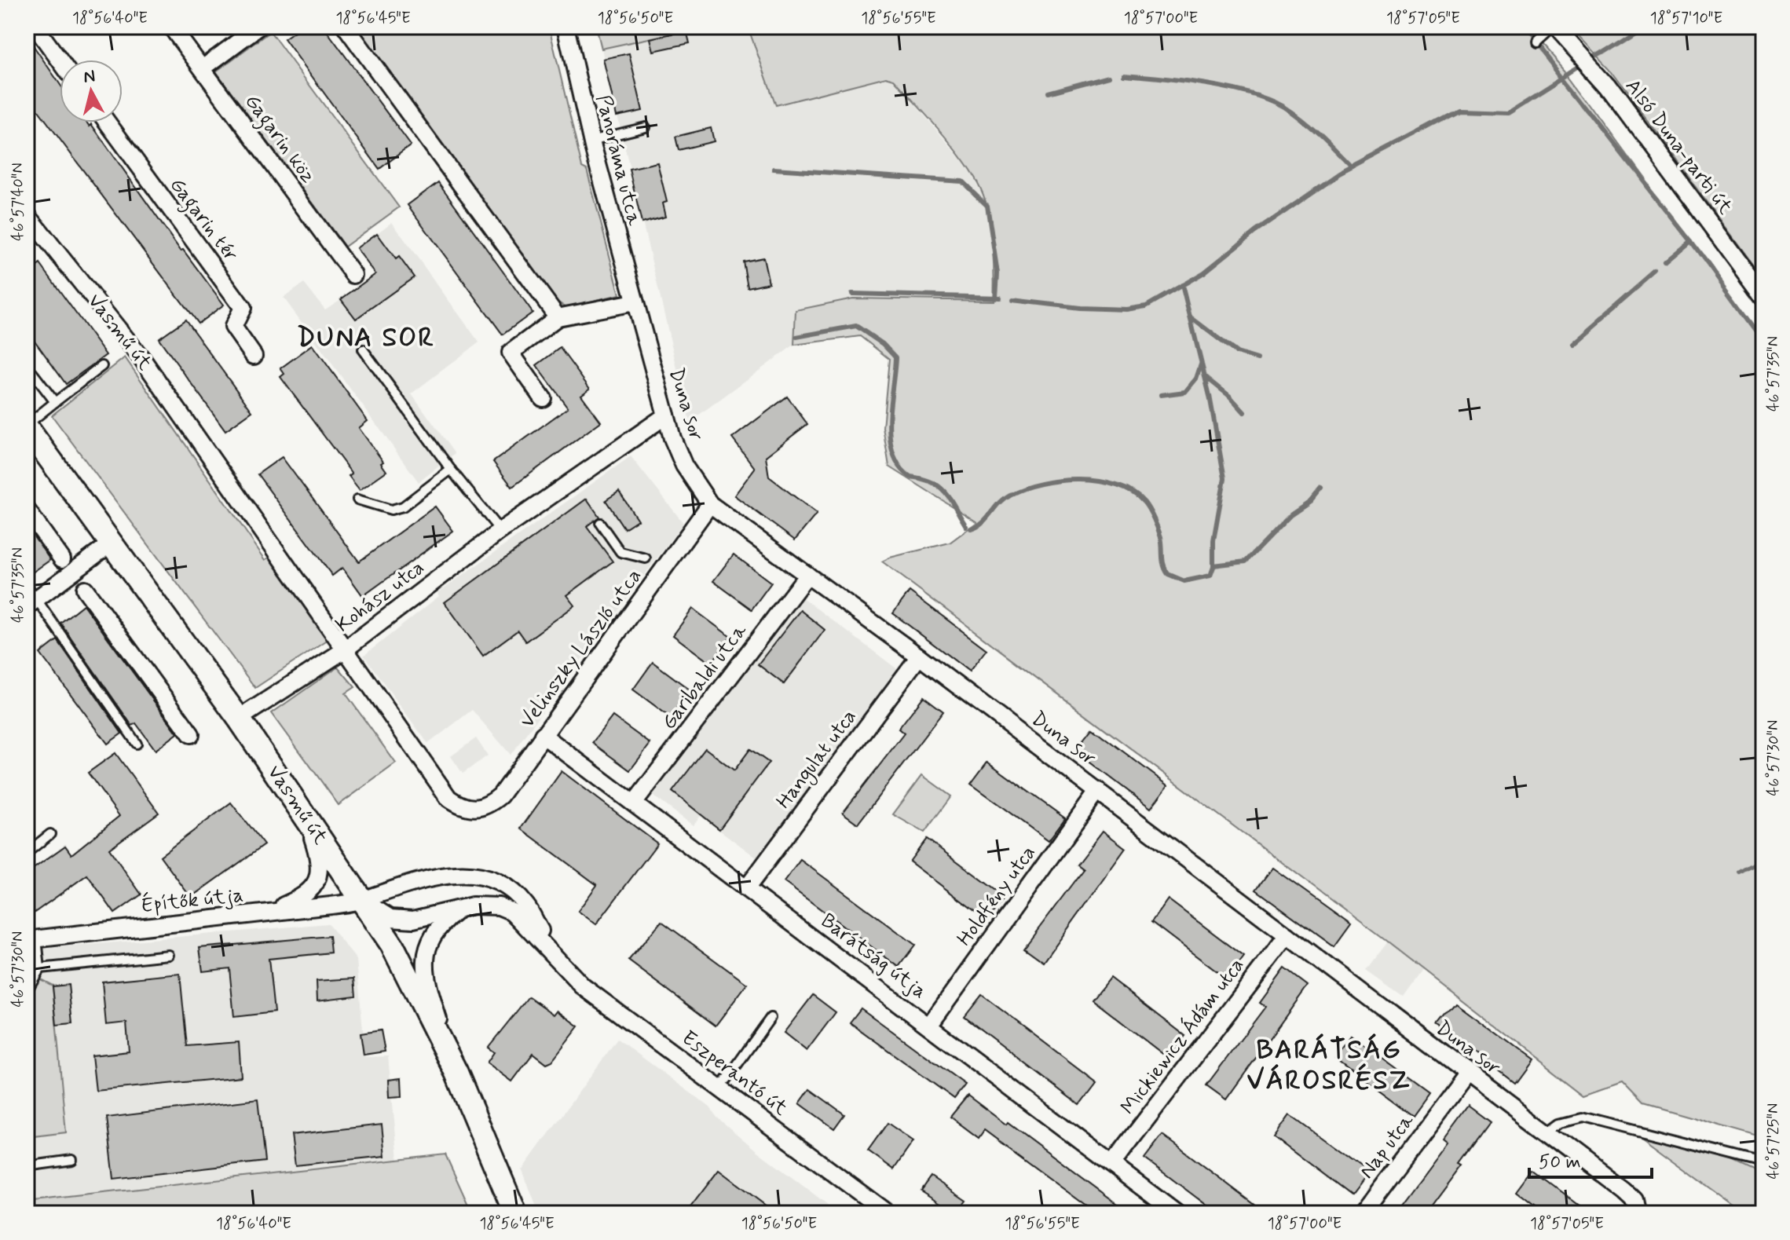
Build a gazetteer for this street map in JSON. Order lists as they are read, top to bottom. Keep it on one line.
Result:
{"streets":{"street":["Gagarin köz","Alsó Duna-parti út","Panoráma utca","Gagarin tér","Vasmű út","Duna sor","Kohász utca","Velinszky László utca","Garibaldi utca","Hangulat utca","Holdfény utca","Építők útja","Barátság útja","Mickiewicz Ádám utca","Eszperantó út","Nap utca"]},"crossings":[["Panoráma utca","Duna sor"],["Vasmű út","Kohász utca"],["Vasmű út","Velinszky László utca"],["Vasmű út","Építők útja"],["Vasmű út","Eszperantó út"],["Duna sor","Kohász utca"],["Duna sor","Velinszky László utca"],["Duna sor","Garibaldi utca"],["Duna sor","Hangulat utca"],["Duna sor","Holdfény utca"],["Duna sor","Mickiewicz Ádám utca"],["Duna sor","Nap utca"],["Velinszky László utca","Barátság útja"],["Garibaldi utca","Barátság útja"],["Hangulat utca","Barátság útja"],["Holdfény utca","Barátság útja"],["Építők útja","Eszperantó út"],["Barátság útja","Mickiewicz Ádám utca"]],"districts":["DUNA SOR","BARÁTSÁG VÁROSRÉSZ"],"scale_bar":"50 m","north":"top","coordinates":["18°56'40\"E","18°56'45\"E","18°56'50\"E","18°56'55\"E","18°57'00\"E","18°57'05\"E","18°57'10\"E","46°57'40\"N","46°57'35\"N","46°57'30\"N","46°57'25\"N"]}
